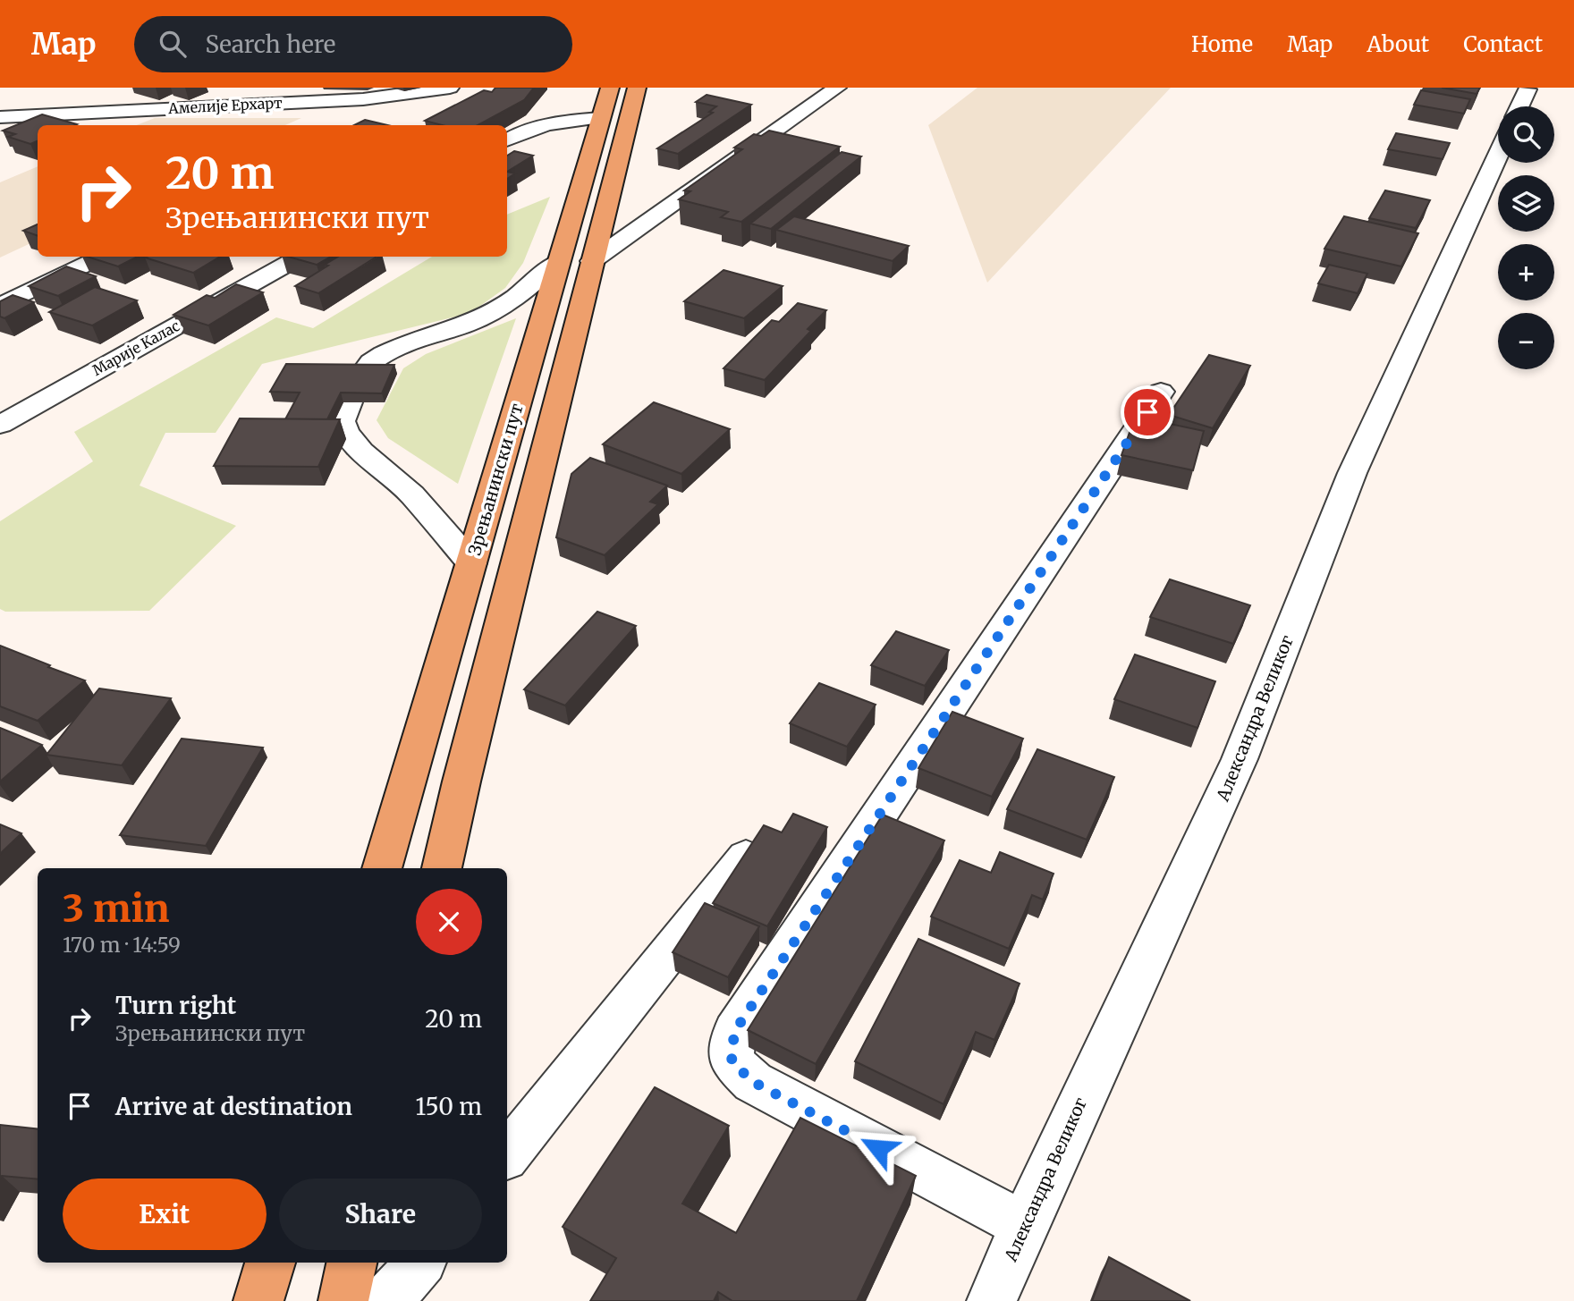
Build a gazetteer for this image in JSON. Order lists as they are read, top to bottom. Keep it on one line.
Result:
{"streets":{"main road":["Зрењанински пут"],"street":["Амелије Ерхарт","Марије Калас","Александра Великог"]},"page":{"header":"Map","search":"Search here","nav":["Home","Map","About","Contact"],"map_buttons":["+","−"],"turn":["20 m","Зрењанински пут"],"heading":["3 min","170 m · 14:59"],"list":[{"name":"Turn right","note":"Зрењанински пут","value":"20 m"},{"name":"Arrive at destination","value":"150 m"}],"buttons":["Exit","Share"]}}
